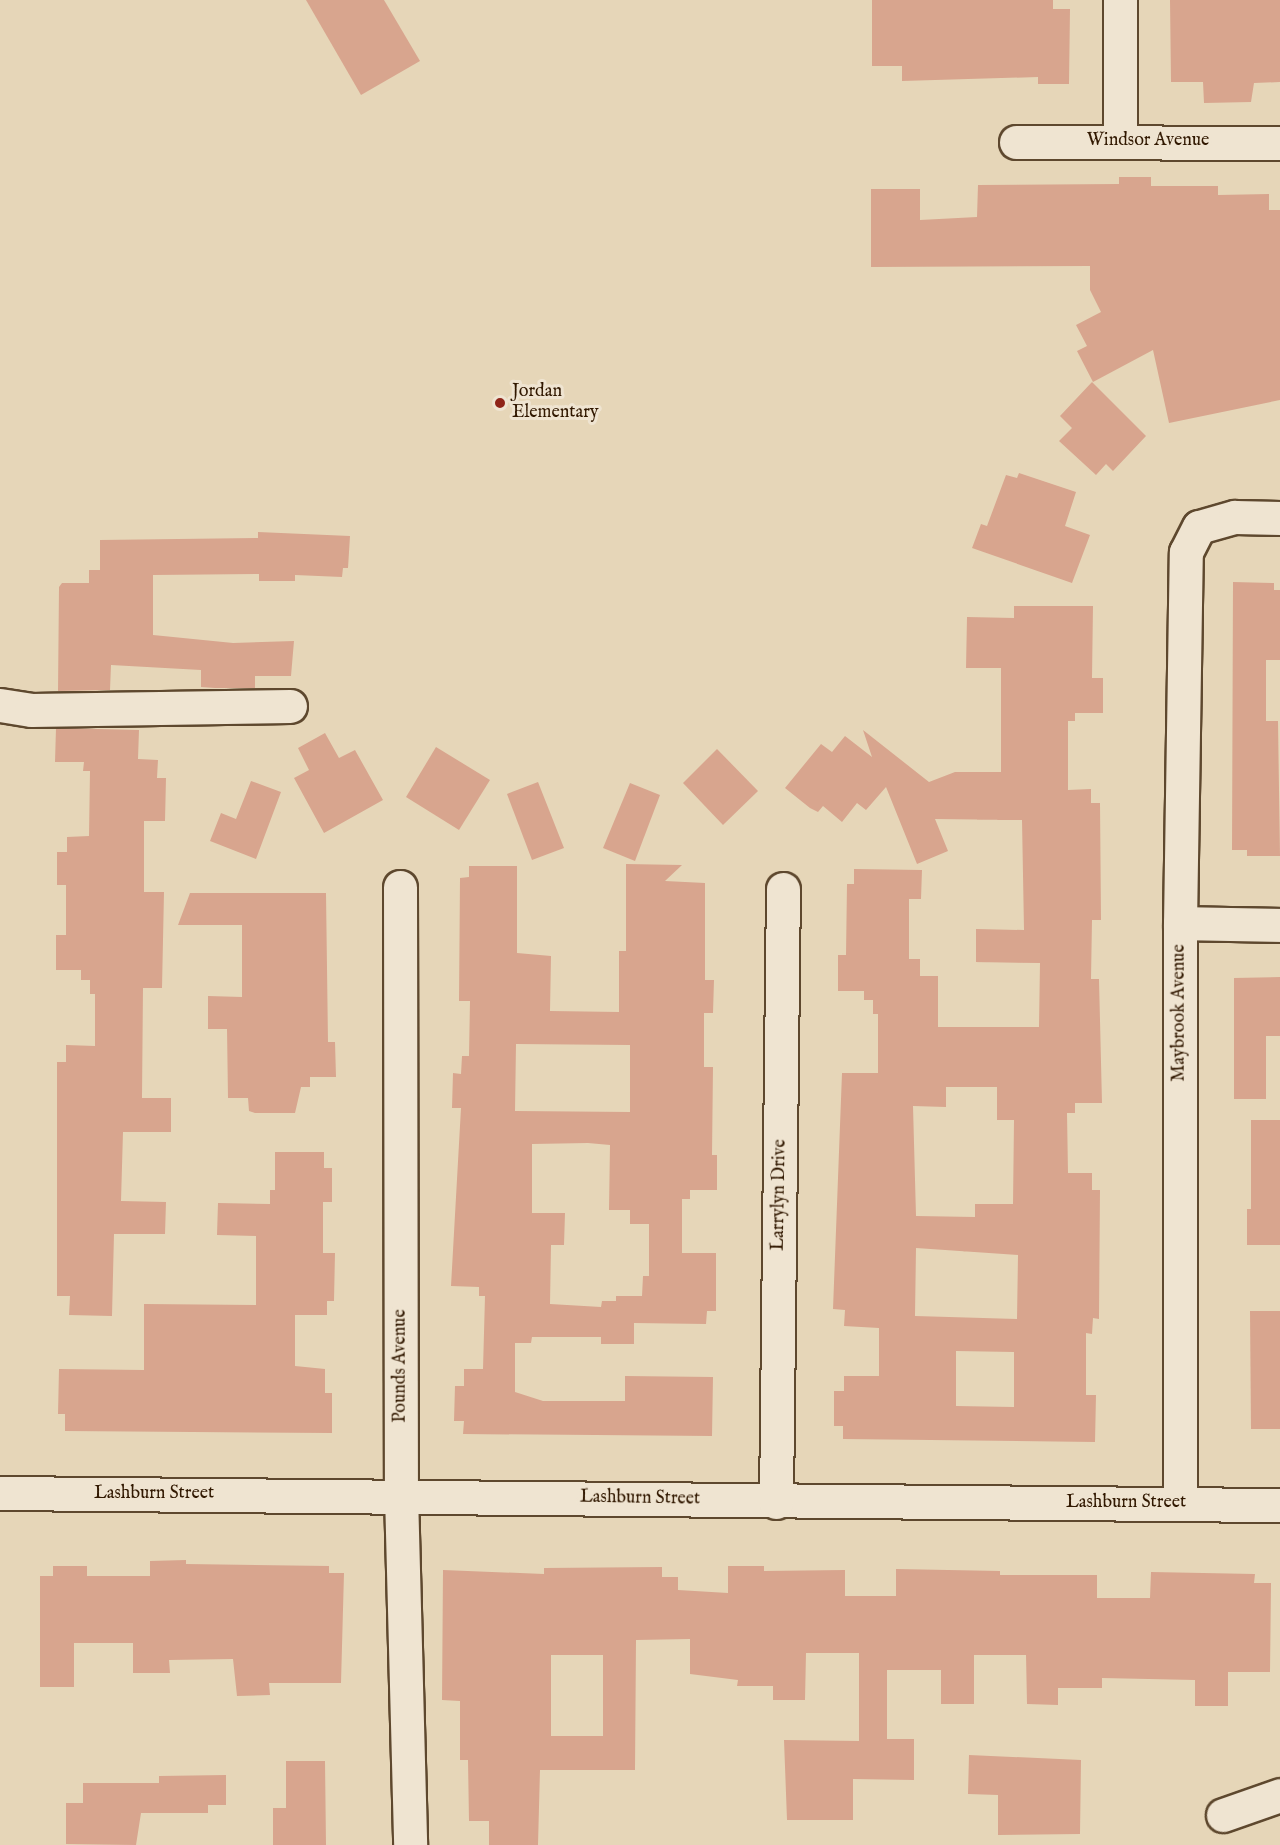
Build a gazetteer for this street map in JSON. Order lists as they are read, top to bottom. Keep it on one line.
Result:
{"streets":{"street":["Windsor Avenue","Maybrook Avenue","Larrylyn Drive","Pounds Avenue","Lashburn Street"]},"crossings":[["Maybrook Avenue","Lashburn Street"],["Larrylyn Drive","Lashburn Street"],["Pounds Avenue","Lashburn Street"]],"places":["Jordan Elementary"]}
